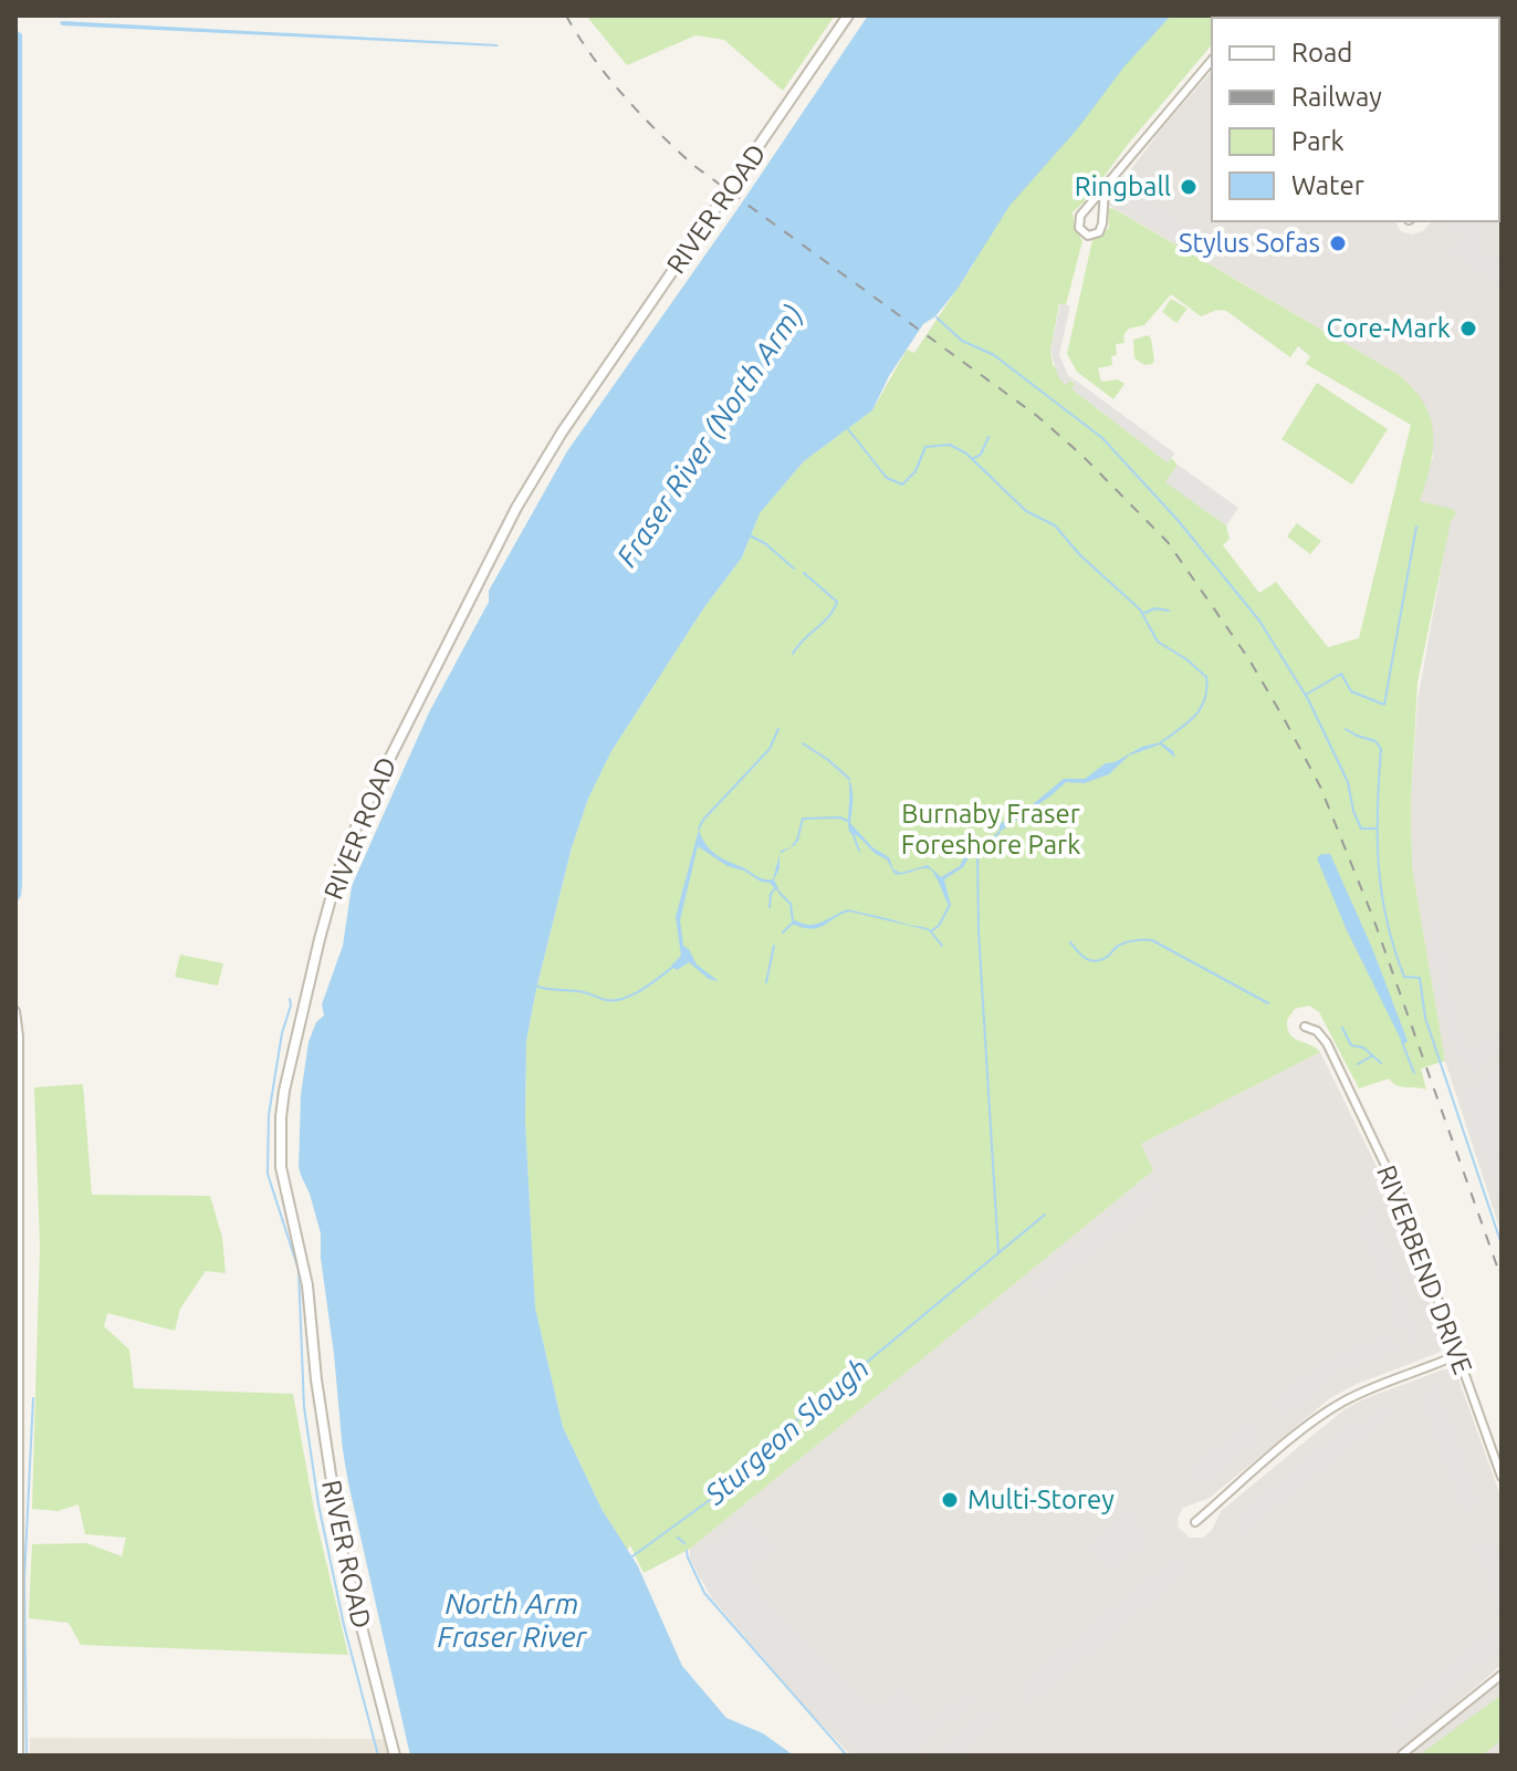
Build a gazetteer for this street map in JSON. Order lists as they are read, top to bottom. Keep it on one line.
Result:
{"streets":{"street":["RIVER ROAD","RIVERBEND DRIVE"]},"water":["Fraser River (North Arm)","Sturgeon Slough","North Arm Fraser River"],"parks":["Burnaby Fraser Foreshore Park"],"places":["Ringball","Stylus Sofas","Core-Mark","Multi-Storey"],"legend":["Road","Railway","Park","Water"]}
